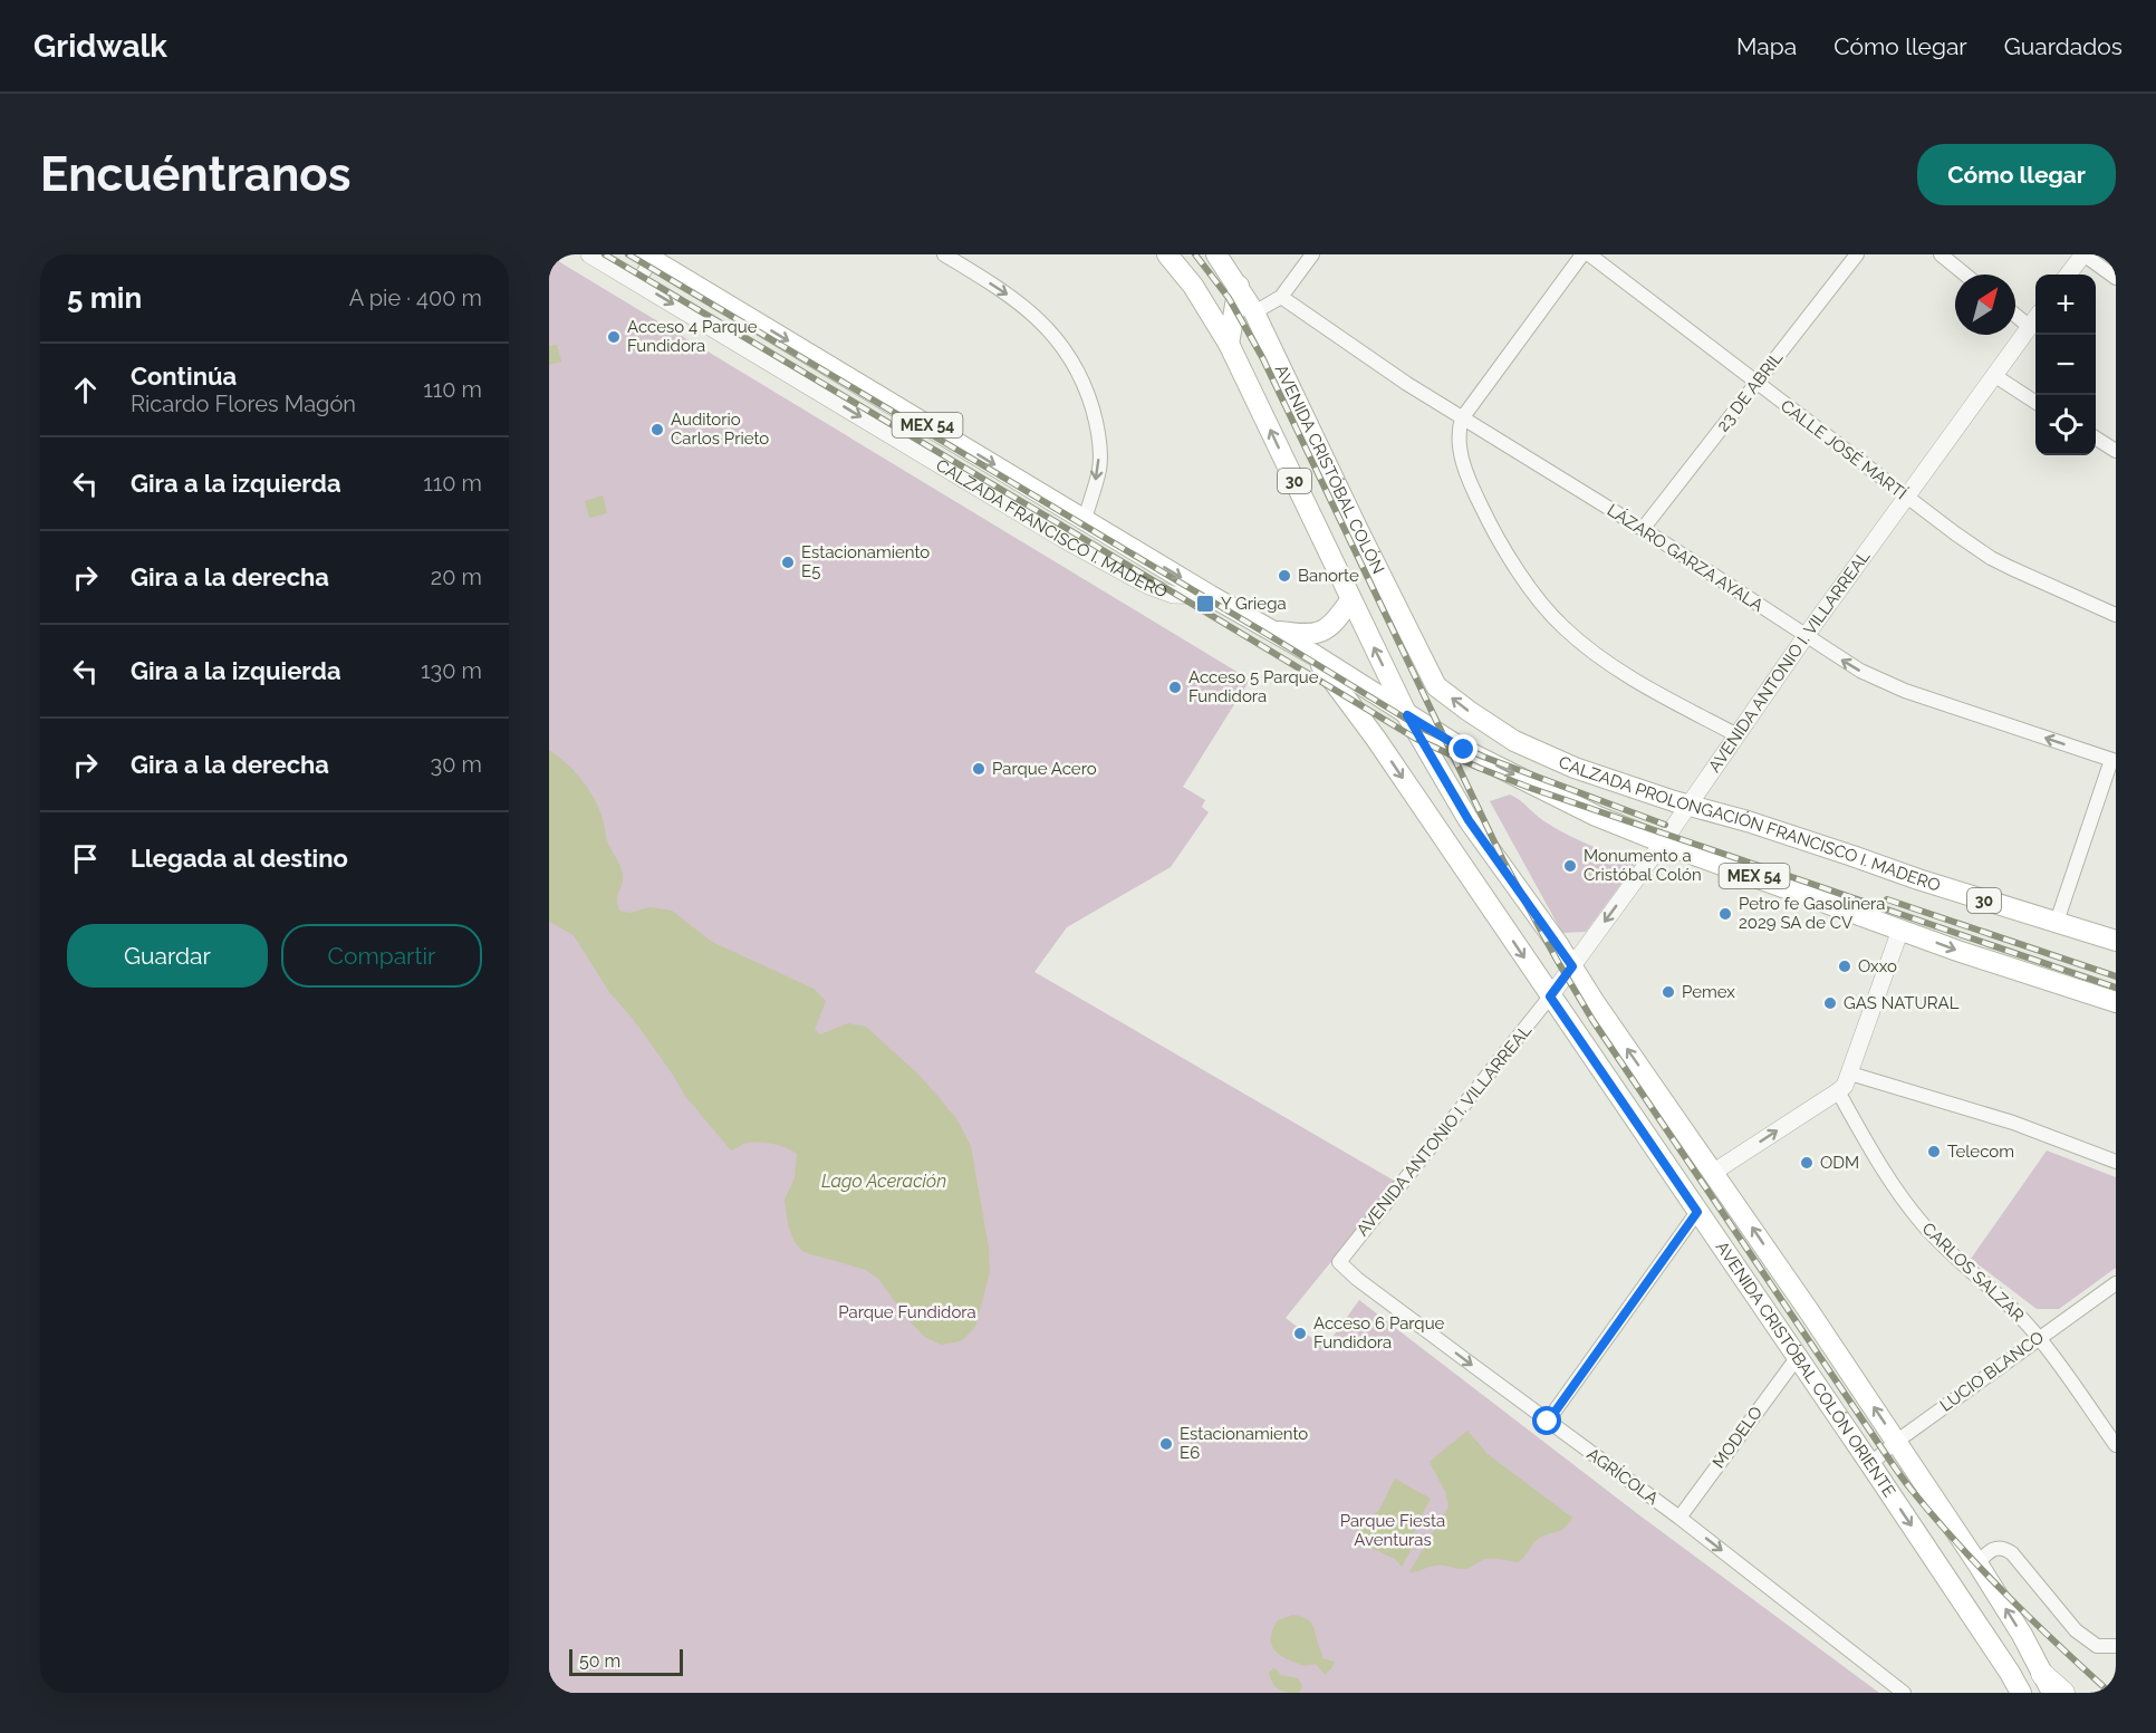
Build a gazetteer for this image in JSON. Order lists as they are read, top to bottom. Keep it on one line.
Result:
{"streets":{"main road":["MEX 54","AVENIDA CRISTÓBAL COLÓN","30","CALZADA FRANCISCO I. MADERO","CALZADA PROLONGACIÓN FRANCISCO I. MADERO","AVENIDA CRISTÓBAL COLÓN ORIENTE"],"street":["23 DE ABRIL","CALLE JOSÉ MARTÍ","LÁZARO GARZA AYALA","AVENIDA ANTONIO I. VILLARREAL","CARLOS SALZAR","LUCIO BLANCO","MODELO","AGRÍCOLA"]},"crossings":[["23 DE ABRIL","CALLE JOSÉ MARTÍ"],["23 DE ABRIL","LÁZARO GARZA AYALA"],["CALLE JOSÉ MARTÍ","AVENIDA ANTONIO I. VILLARREAL"],["AVENIDA CRISTÓBAL COLÓN","CALZADA PROLONGACIÓN FRANCISCO I. MADERO"],["30","CALZADA FRANCISCO I. MADERO"],["30","CALZADA PROLONGACIÓN FRANCISCO I. MADERO"],["CALZADA FRANCISCO I. MADERO","CALZADA PROLONGACIÓN FRANCISCO I. MADERO"],["CALZADA FRANCISCO I. MADERO","AVENIDA CRISTÓBAL COLÓN ORIENTE"],["LÁZARO GARZA AYALA","AVENIDA ANTONIO I. VILLARREAL"],["AVENIDA ANTONIO I. VILLARREAL","CALZADA PROLONGACIÓN FRANCISCO I. MADERO"],["AVENIDA ANTONIO I. VILLARREAL","AVENIDA CRISTÓBAL COLÓN ORIENTE"],["AVENIDA ANTONIO I. VILLARREAL","AGRÍCOLA"],["CARLOS SALZAR","LUCIO BLANCO"],["AVENIDA CRISTÓBAL COLÓN ORIENTE","LUCIO BLANCO"],["AVENIDA CRISTÓBAL COLÓN ORIENTE","MODELO"],["MODELO","AGRÍCOLA"]],"one_way":["CALZADA FRANCISCO I. MADERO","AGRÍCOLA"],"water":["Lago Aceración"],"parks":["Parque Fundidora","Parque Fiesta Aventuras"],"places":{"other":["Acceso 4 Parque Fundidora","Auditorio Carlos Prieto","Estacionamiento E5","Banorte","Acceso 5 Parque Fundidora","Parque Acero","Monumento a Cristóbal Colón","Petro fe Gasolinera 2029 SA de CV","Oxxo","Pemex","GAS NATURAL","Telecom","ODM","Acceso 6 Parque Fundidora","Estacionamiento E6"],"transit":["Y Griega"]},"scale_bar":"50 m","north":"top right","page":{"header":"Gridwalk","nav":["Mapa","Cómo llegar","Guardados"],"buttons":["Cómo llegar",["Guardar","Compartir"]],"title":"Encuéntranos","heading":["5 min","A pie · 400 m"],"map_buttons":["+","−"],"list":[["Continúa","Ricardo Flores Magón","110 m"],["Gira a la izquierda","110 m"],["Gira a la derecha","20 m"],["Gira a la izquierda","130 m"],["Gira a la derecha","30 m"],"Llegada al destino"],"scale":"50 m"}}
